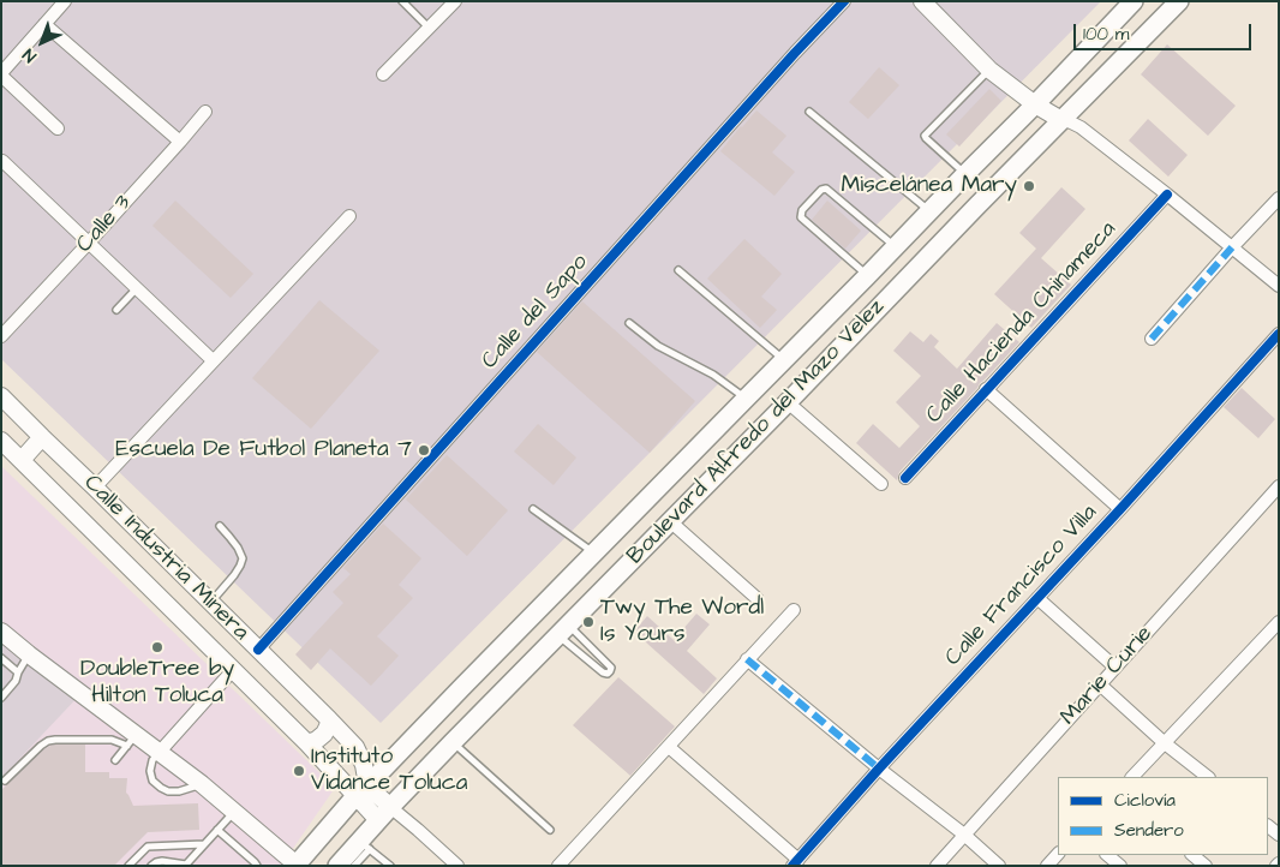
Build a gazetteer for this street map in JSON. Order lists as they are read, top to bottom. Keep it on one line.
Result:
{"streets":{"main road":["Boulevard Alfredo del Mazo Velez","Calle Industria Minera"],"street":["Calle 3","Calle del Sapo","Calle Hacienda Chinameca","Calle Francisco Villa","Marie Curie"]},"crossings":[["Calle del Sapo","Calle Industria Minera"],["Boulevard Alfredo del Mazo Velez","Calle Industria Minera"]],"places":["Miscelánea Mary","Escuela De Futbol Planeta 7","Twy The Wordl Is Yours","DoubleTree by Hilton Toluca","Instituto Vidance Toluca"],"legend":["Ciclovía","Sendero"],"scale_bar":"100 m","north":"bottom left"}
